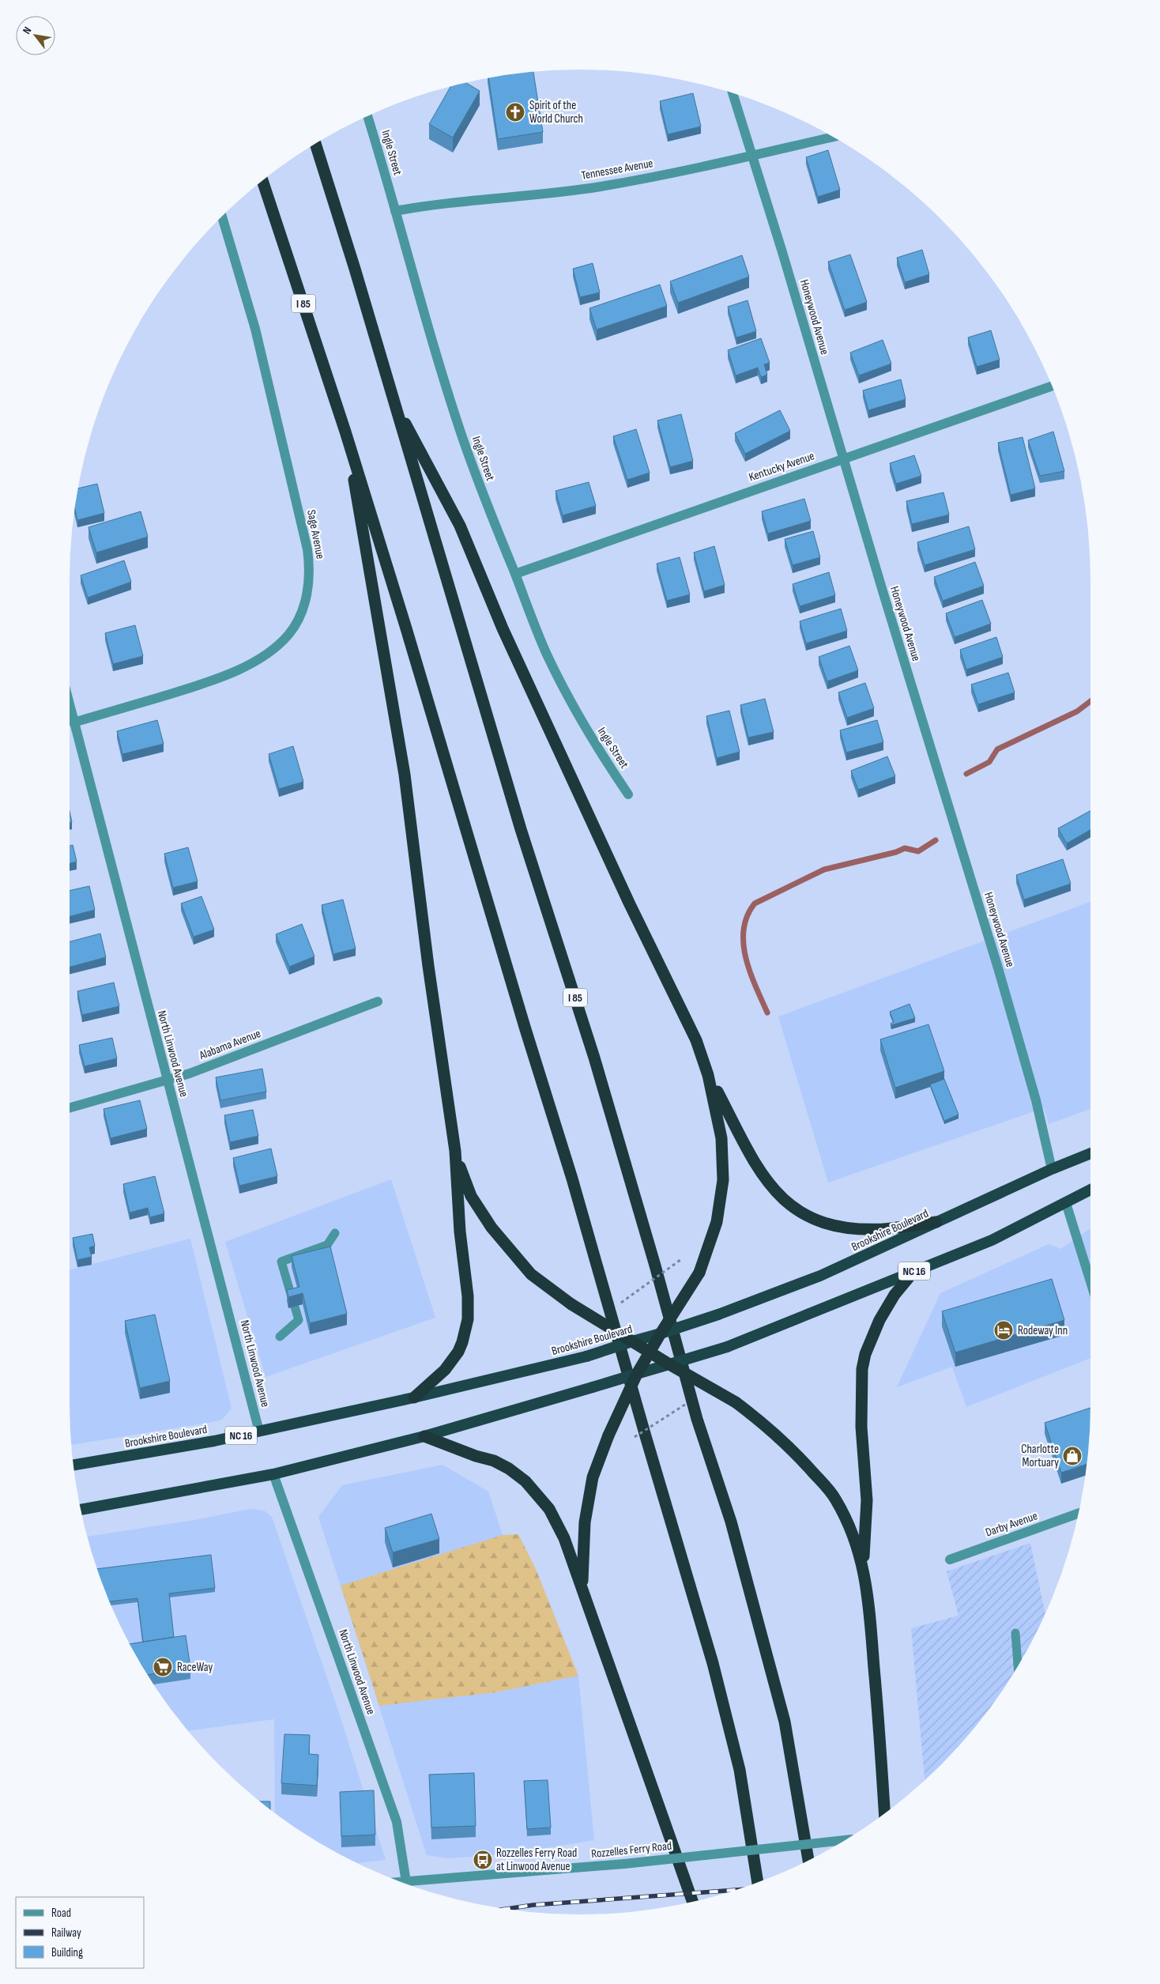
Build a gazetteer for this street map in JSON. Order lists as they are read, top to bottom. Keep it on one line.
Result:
{"streets":{"highway":["I 85","Brookshire Boulevard","NC 16"],"street":["Ingle Street","Tennessee Avenue","Honeywood Avenue","Kentucky Avenue","Sage Avenue","Alabama Avenue","North Linwood Avenue","Darby Avenue","Rozzelles Ferry Road"]},"crossings":[["Ingle Street","Tennessee Avenue"],["Ingle Street","Kentucky Avenue"],["Tennessee Avenue","Honeywood Avenue"],["Honeywood Avenue","Kentucky Avenue"],["Honeywood Avenue","Brookshire Boulevard"],["Alabama Avenue","North Linwood Avenue"],["North Linwood Avenue","Brookshire Boulevard"],["North Linwood Avenue","NC 16"],["North Linwood Avenue","Rozzelles Ferry Road"]],"places":{"church":["Spirit of the World Church"],"hotel":["Rodeway Inn"],"shop":["Charlotte Mortuary"],"supermarket":["RaceWay"],"bus stop":["Rozzelles Ferry Road at Linwood Avenue"]},"legend":["Road","Railway","Building"],"north":"top left"}
